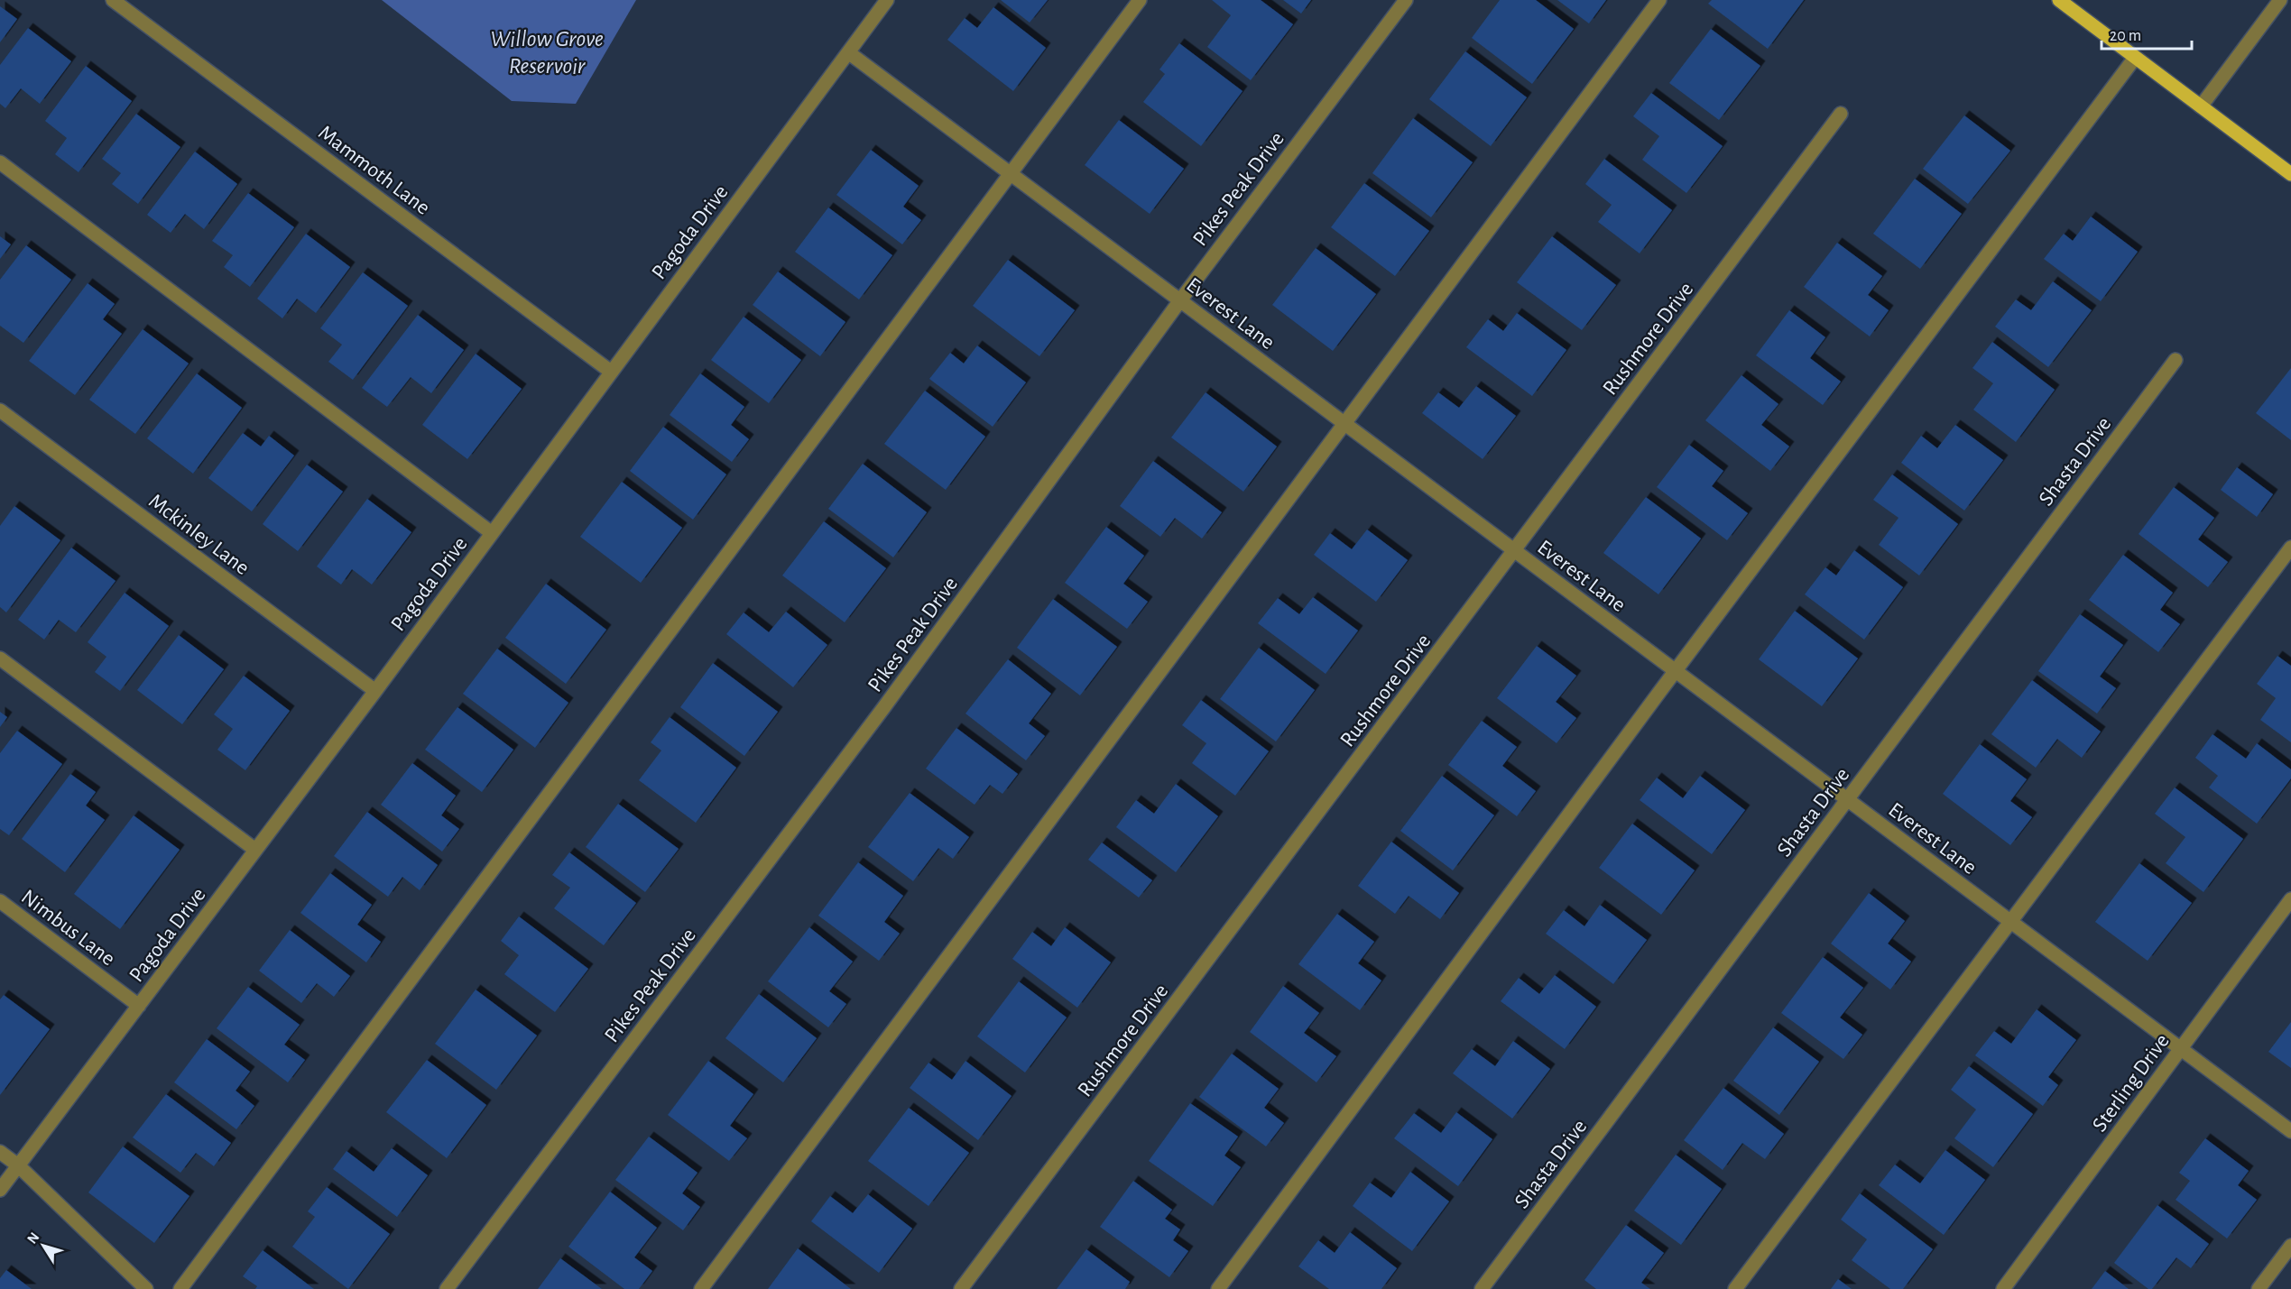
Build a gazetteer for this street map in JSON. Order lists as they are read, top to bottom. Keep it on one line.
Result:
{"streets":{"street":["Mammoth Lane","Pikes Peak Drive","Pagoda Drive","Everest Lane","Rushmore Drive","Shasta Drive","Mckinley Lane","Nimbus Lane","Sterling Drive"]},"crossings":[["Mammoth Lane","Pagoda Drive"],["Pikes Peak Drive","Everest Lane"],["Pagoda Drive","Everest Lane"],["Pagoda Drive","Mckinley Lane"],["Pagoda Drive","Nimbus Lane"],["Everest Lane","Rushmore Drive"],["Everest Lane","Shasta Drive"],["Everest Lane","Sterling Drive"]],"water":["Willow Grove Reservoir"],"scale_bar":"20 m","north":"top left"}
